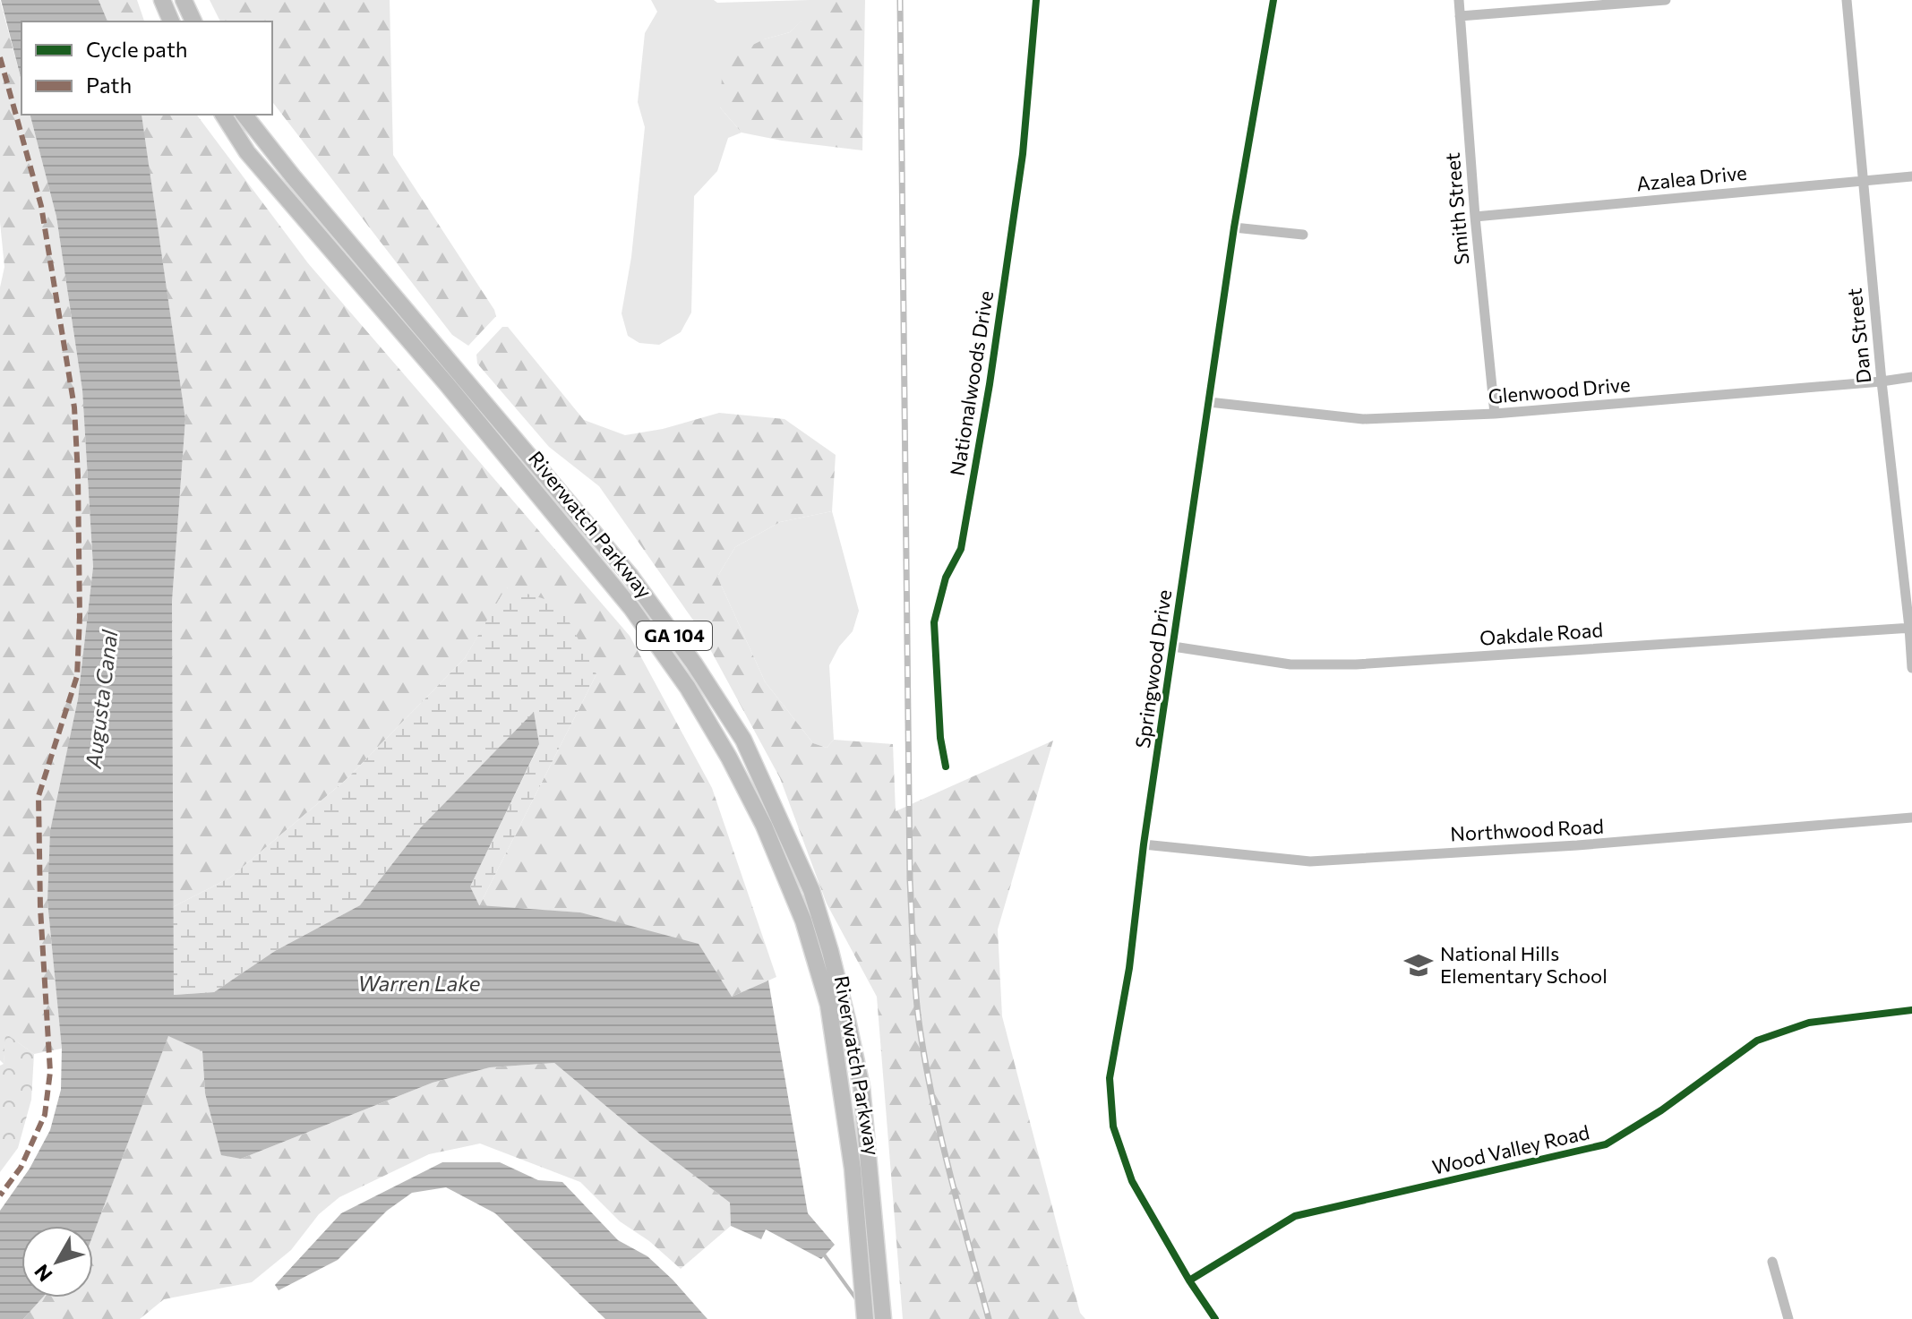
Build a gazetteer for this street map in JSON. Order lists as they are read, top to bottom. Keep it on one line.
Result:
{"streets":{"main road":["Riverwatch Parkway","GA 104"],"street":["Azalea Drive","Smith Street","Dan Street","Nationalwoods Drive","Glenwood Drive","Oakdale Road","Springwood Drive","Northwood Road","Wood Valley Road"]},"crossings":[["Azalea Drive","Smith Street"],["Azalea Drive","Dan Street"],["Smith Street","Glenwood Drive"],["Dan Street","Glenwood Drive"],["Dan Street","Oakdale Road"],["Glenwood Drive","Springwood Drive"],["Oakdale Road","Springwood Drive"],["Springwood Drive","Northwood Road"],["Springwood Drive","Wood Valley Road"]],"water":["Augusta Canal","Warren Lake"],"places":{"school or university":["National Hills Elementary School"]},"legend":["Cycle path","Path"],"north":"bottom left"}
